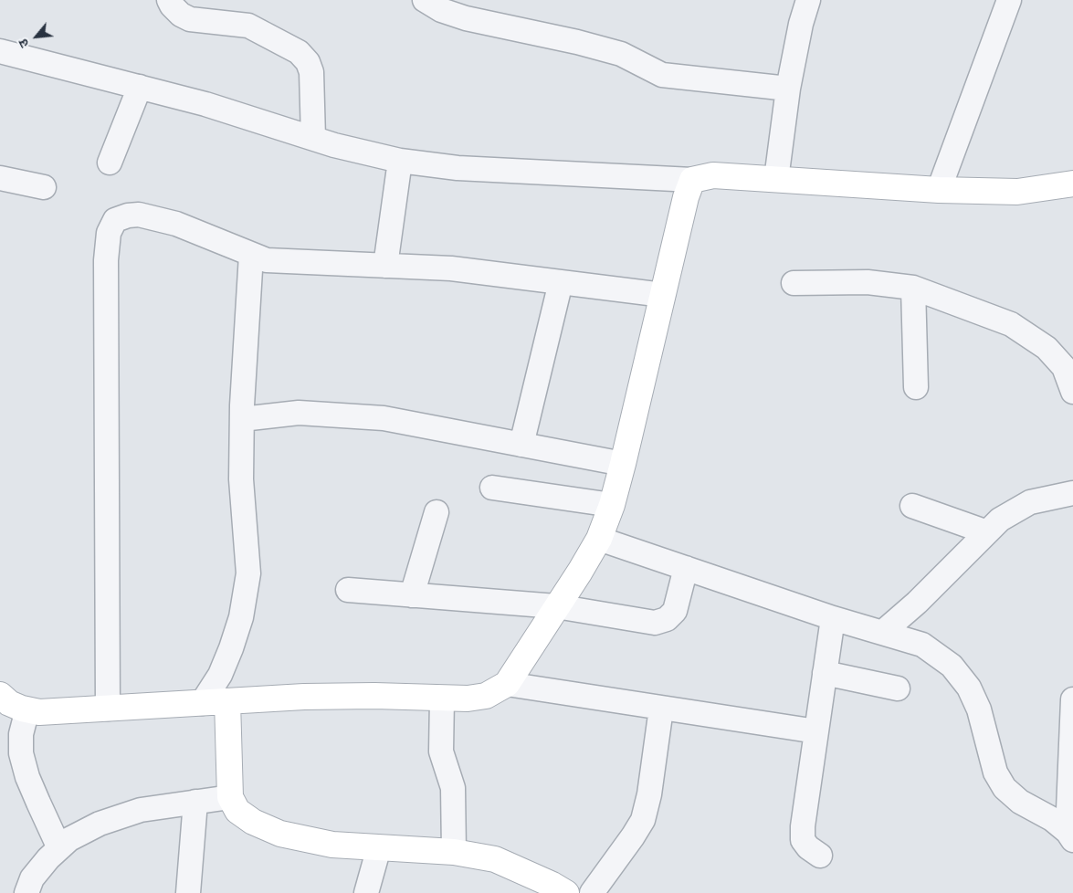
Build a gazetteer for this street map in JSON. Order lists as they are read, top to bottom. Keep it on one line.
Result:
{"north":"bottom left"}
